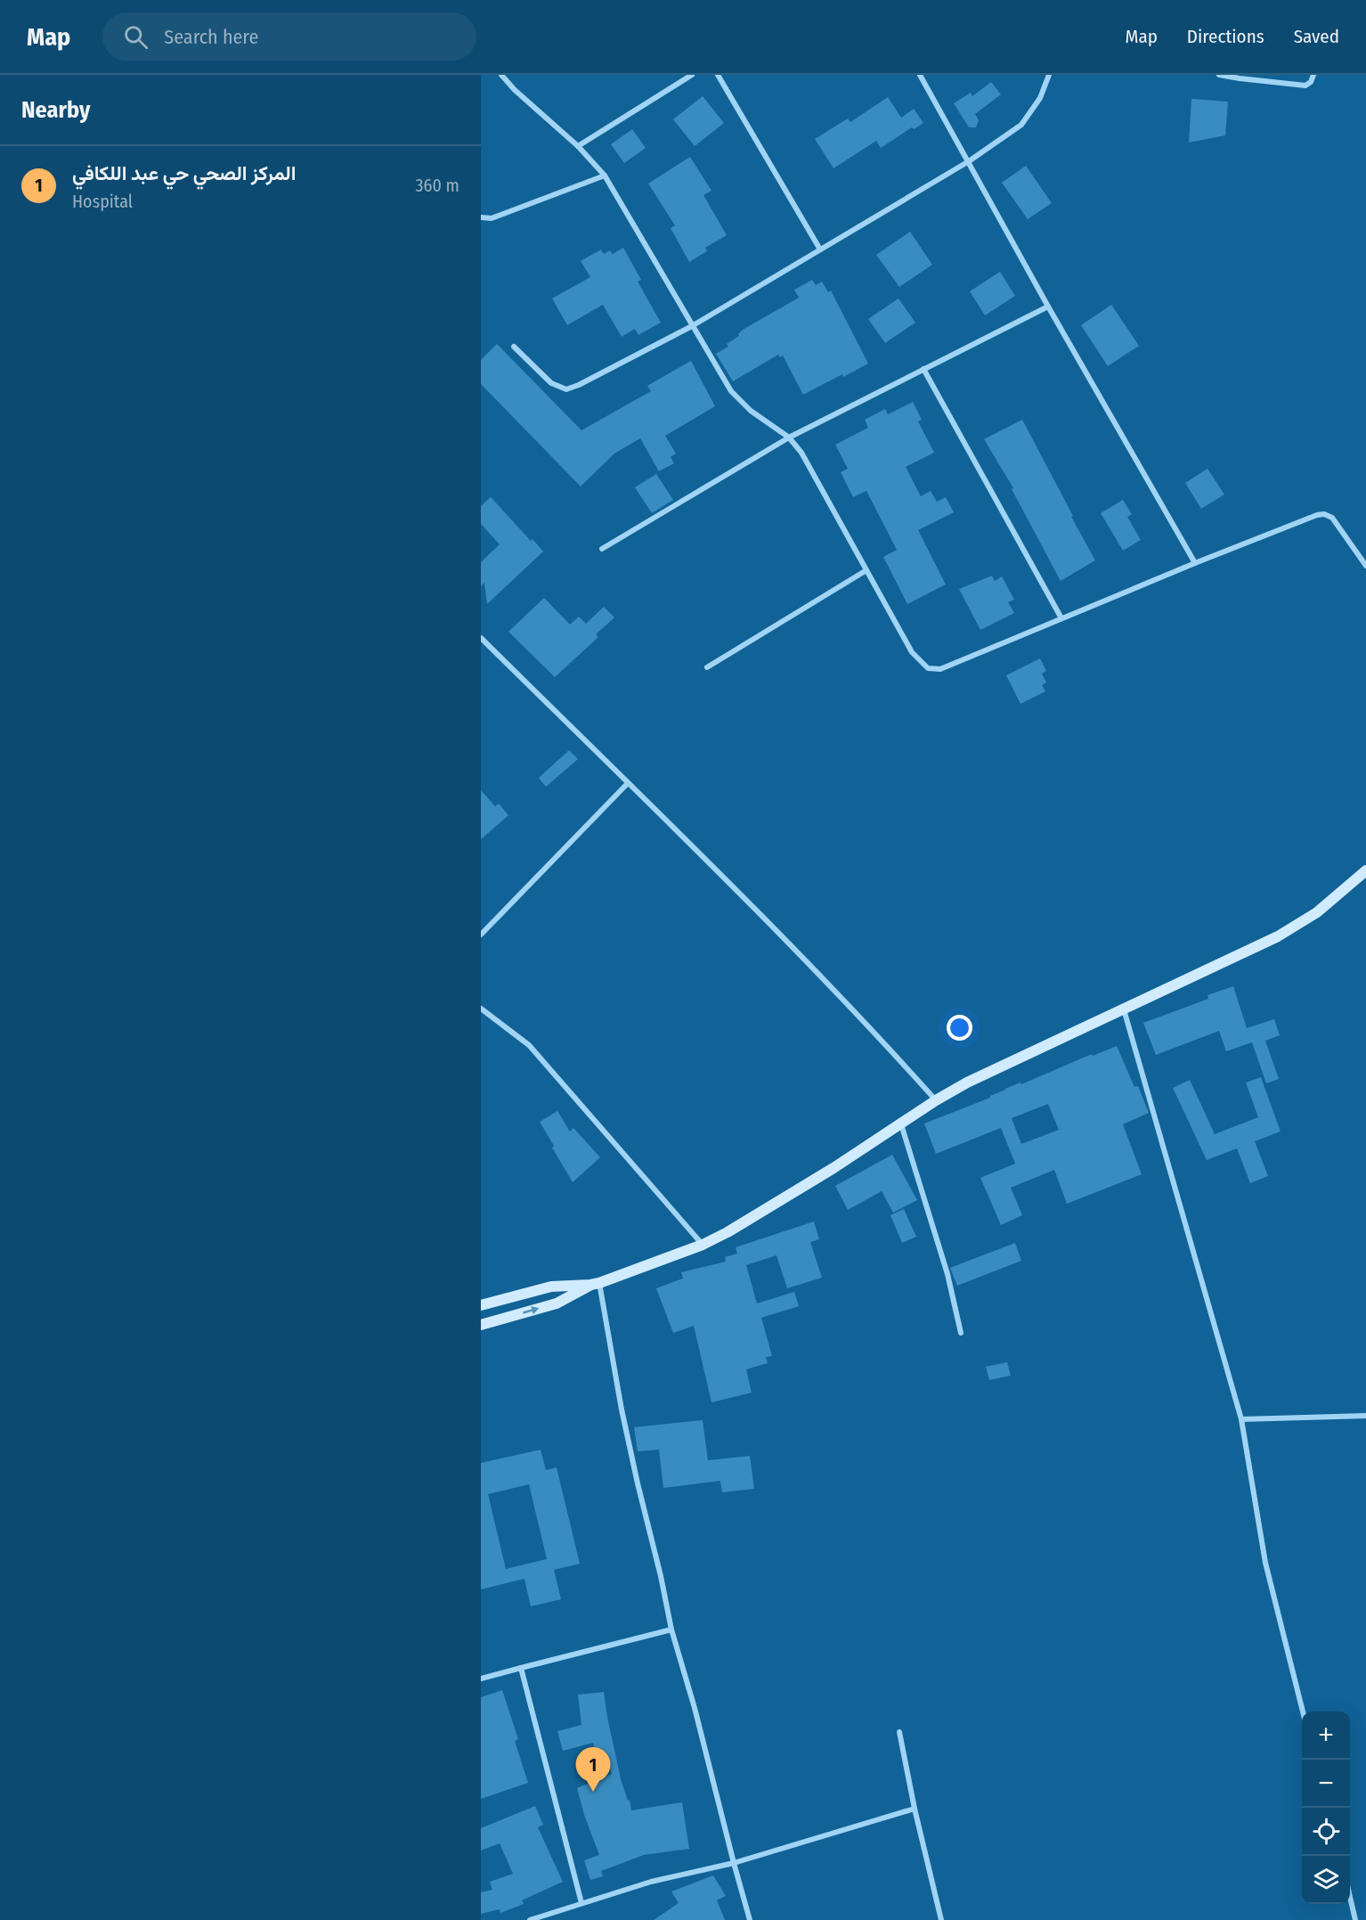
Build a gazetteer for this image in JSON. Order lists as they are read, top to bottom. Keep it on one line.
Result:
{"page":{"header":"Map","search":"Search here","nav":["Map","Directions","Saved"],"heading":"Nearby","list":[{"mark":"1","name":"المركز الصحي حي عبد اللكافي","note":"Hospital","value":"360 m"}],"map_buttons":["+","−"],"pins":"1"}}
